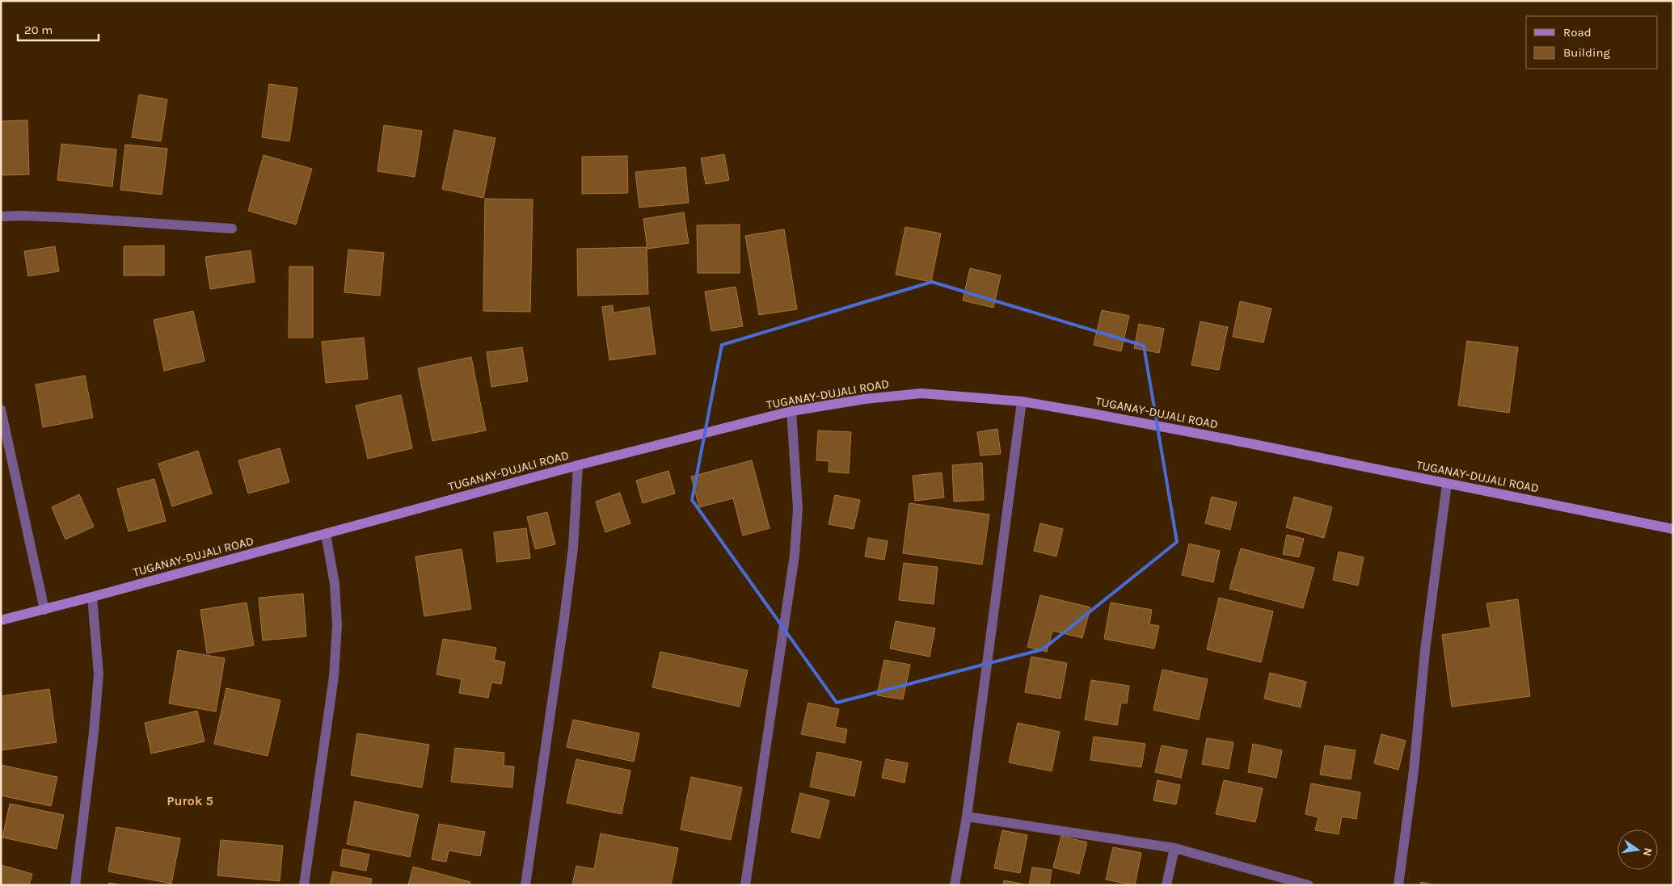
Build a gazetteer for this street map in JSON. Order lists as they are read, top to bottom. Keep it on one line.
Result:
{"streets":{"main road":["TUGANAY-DUJALI ROAD"]},"districts":["Purok 5"],"legend":["Road","Building"],"scale_bar":"20 m","north":"right"}
